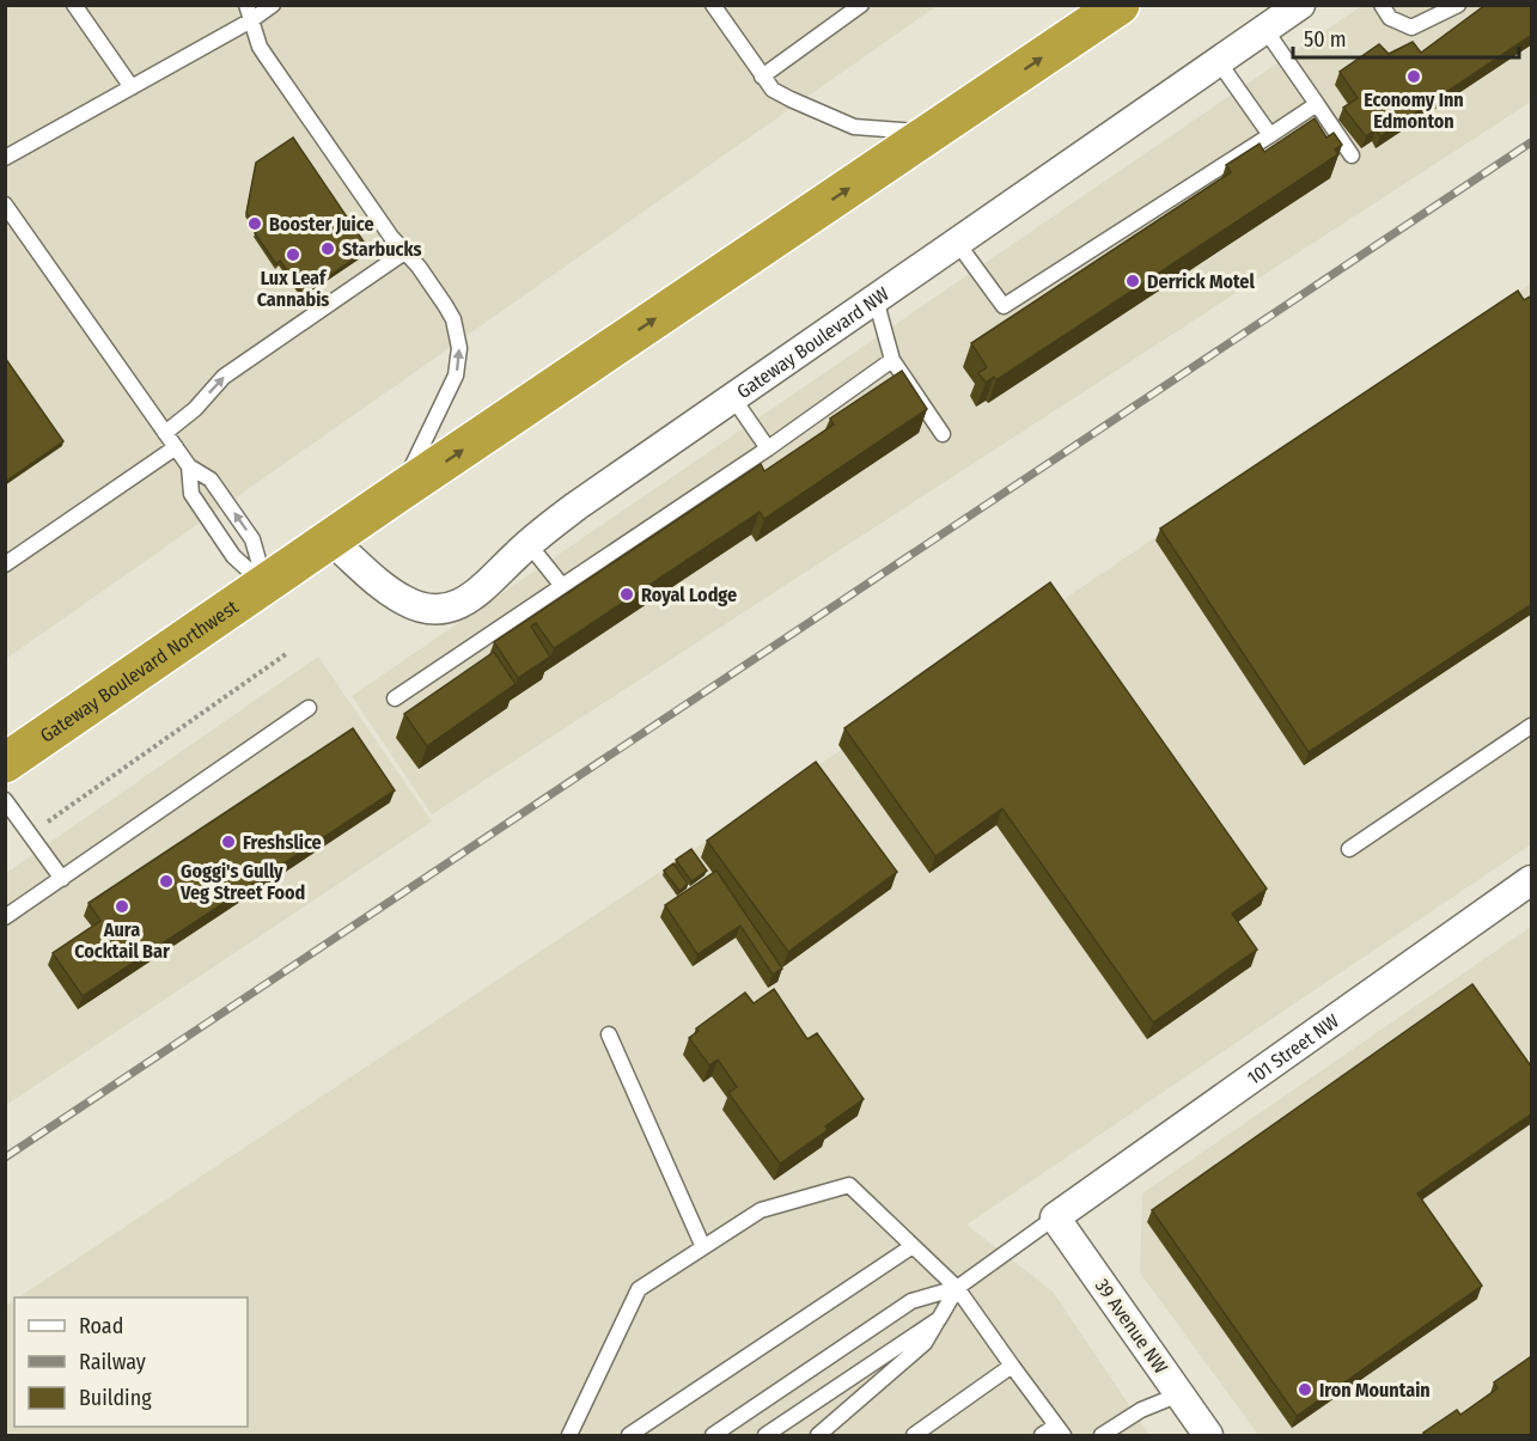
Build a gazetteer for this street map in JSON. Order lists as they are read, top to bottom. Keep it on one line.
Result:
{"streets":{"highway":["Gateway Boulevard Northwest"],"street":["Gateway Boulevard NW","101 Street NW","39 Avenue NW"]},"crossings":[["101 Street NW","39 Avenue NW"]],"places":["Economy Inn Edmonton","Booster Juice","Starbucks","Lux Leaf Cannabis","Derrick Motel","Royal Lodge","Freshslice","Goggi's Gully Veg Street Food","Aura Cocktail Bar","Iron Mountain"],"legend":["Road","Railway","Building"],"scale_bar":"50 m"}
